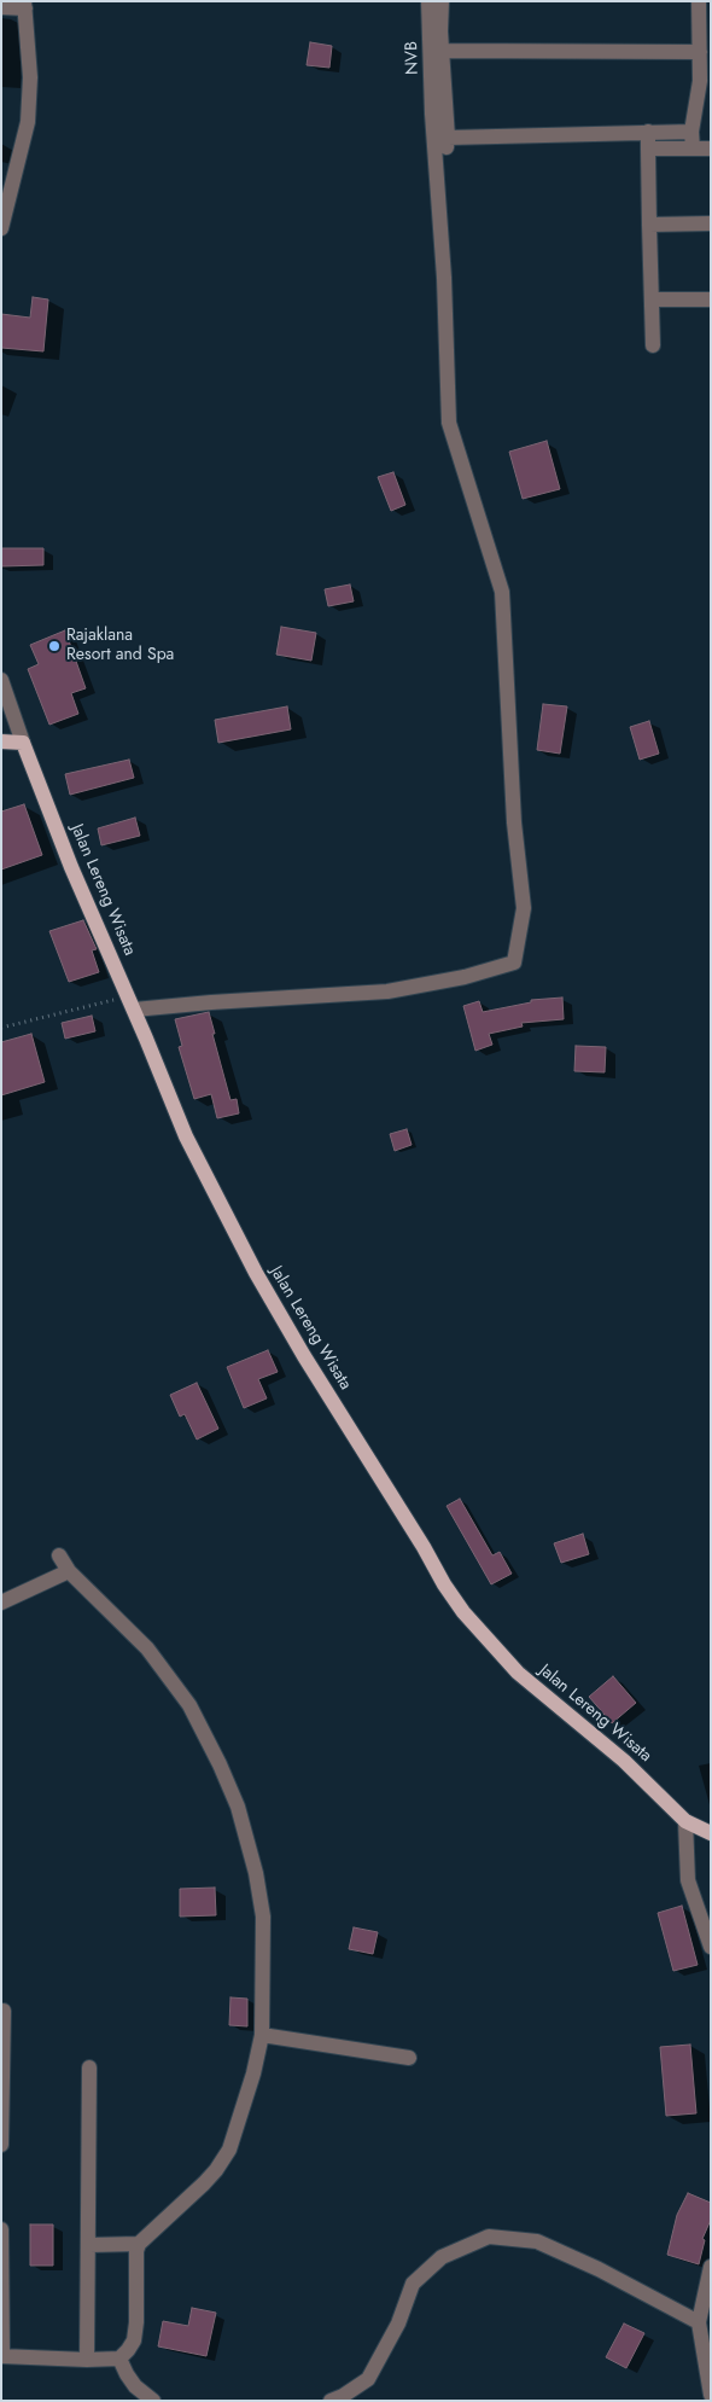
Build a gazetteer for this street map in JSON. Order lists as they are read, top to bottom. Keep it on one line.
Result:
{"streets":{"main road":["Jalan Lereng Wisata"],"street":["NVB"]},"places":["Rajaklana Resort and Spa"]}
